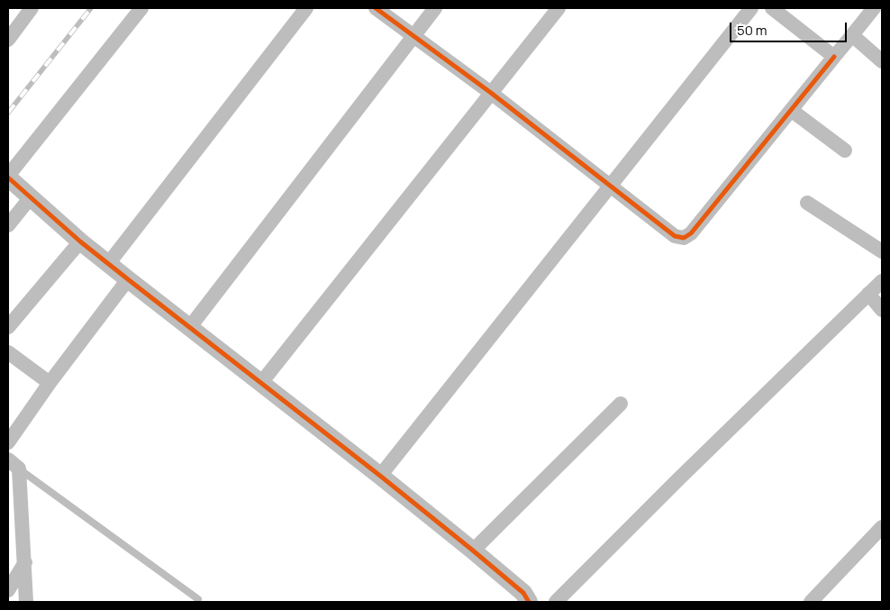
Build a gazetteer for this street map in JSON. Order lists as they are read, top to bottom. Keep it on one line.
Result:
{"scale_bar":"50 m"}
